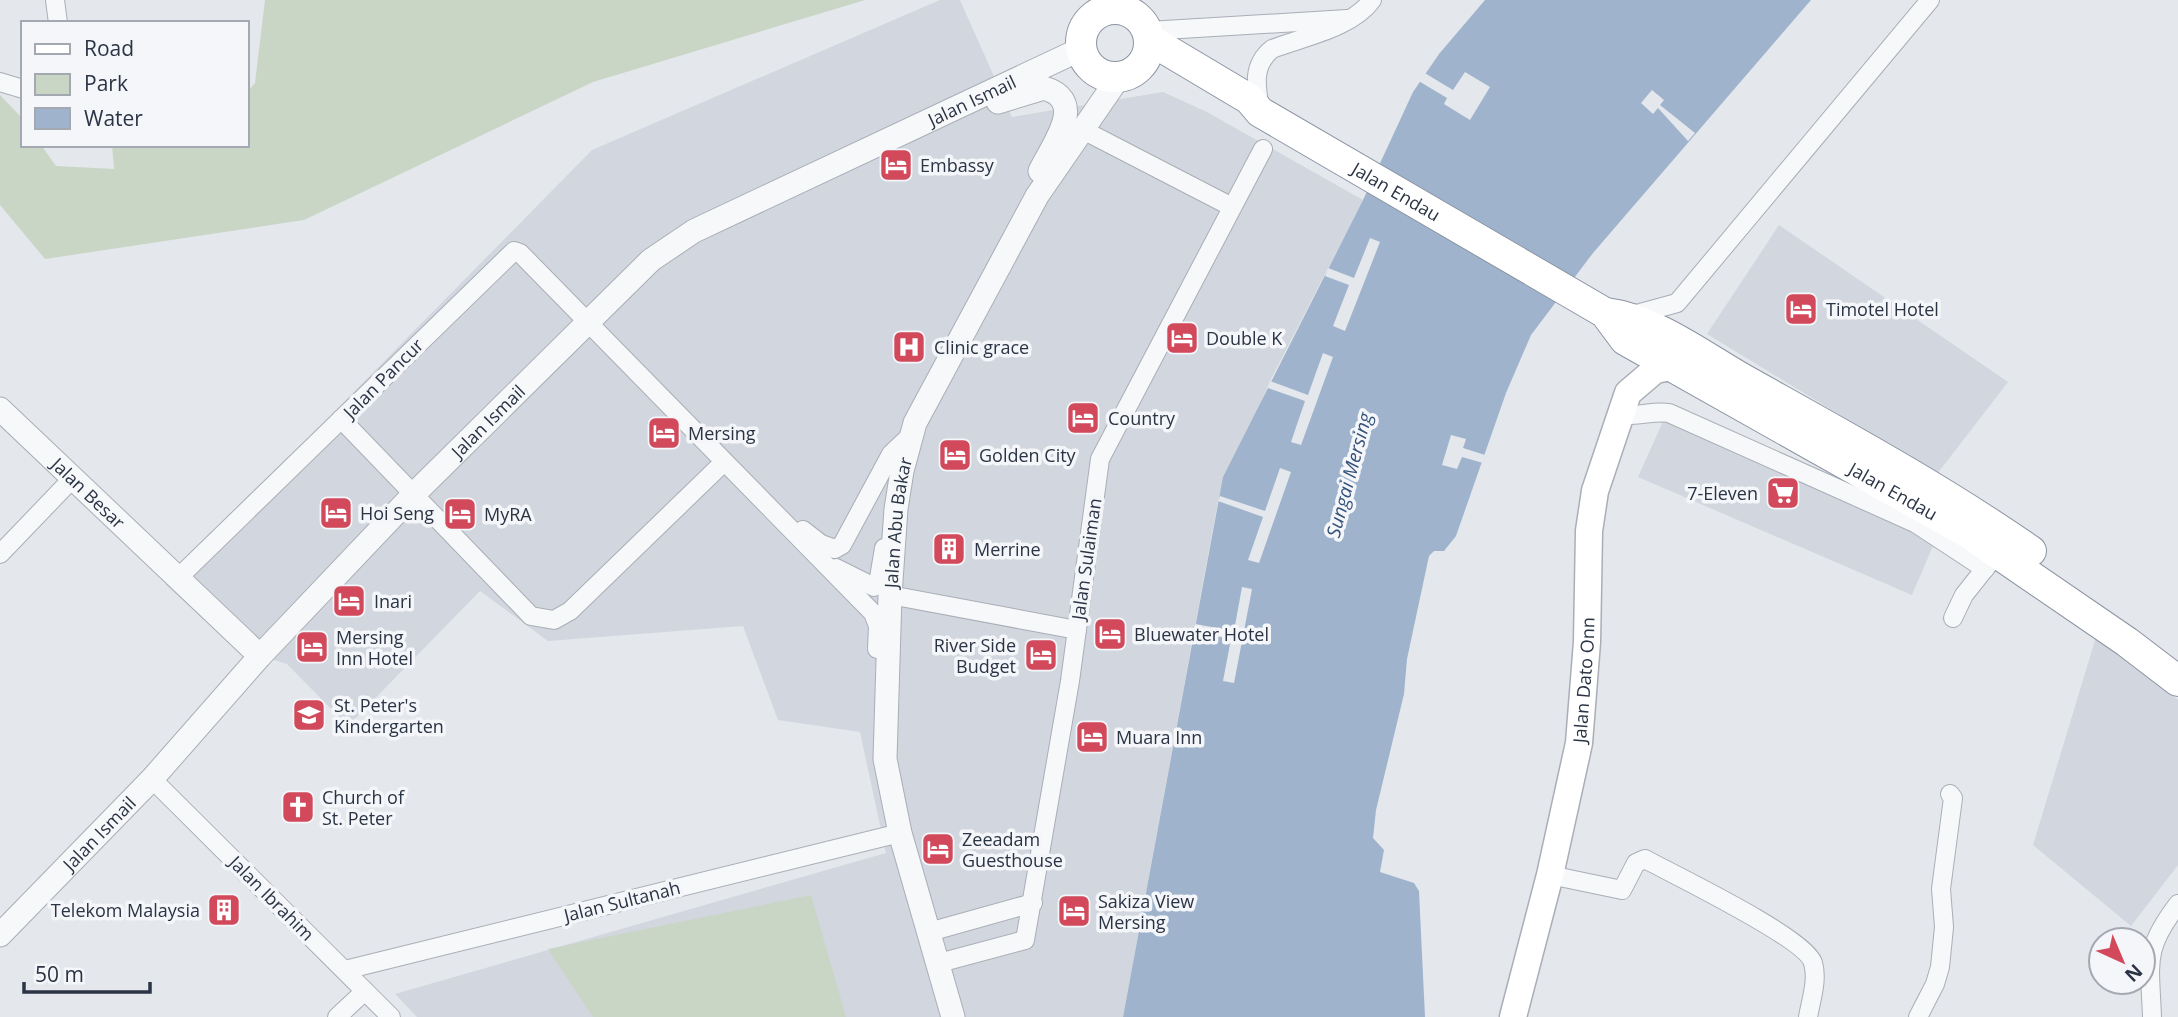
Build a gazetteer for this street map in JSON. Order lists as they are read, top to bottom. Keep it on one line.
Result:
{"streets":{"highway":["Jalan Endau"],"main road":["Jalan Dato Onn"],"street":["Jalan Ismail","Jalan Pancur","Jalan Besar","Jalan Abu Bakar","Jalan Sulaiman","Jalan Ibrahim","Jalan Sultanah"]},"crossings":[["Jalan Ismail","Jalan Endau"],["Jalan Ismail","Jalan Pancur"],["Jalan Ismail","Jalan Besar"],["Jalan Ismail","Jalan Abu Bakar"],["Jalan Ismail","Jalan Ibrahim"],["Jalan Endau","Jalan Abu Bakar"],["Jalan Pancur","Jalan Besar"],["Jalan Abu Bakar","Jalan Sulaiman"],["Jalan Abu Bakar","Jalan Sultanah"],["Jalan Ibrahim","Jalan Sultanah"]],"water":["Sungai Mersing"],"places":{"hotel":["Embassy","Timotel Hotel","Double K","Country","Mersing","Golden City","Hoi Seng","MyRA","Inari","Bluewater Hotel","Mersing Inn Hotel","River Side Budget","Muara Inn","Zeeadam Guesthouse","Sakiza View Mersing"],"hospital":["Clinic grace"],"supermarket":["7-Eleven"],"building":["Merrine","Telekom Malaysia"],"school or university":["St. Peter's Kindergarten"],"church":["Church of St. Peter"]},"legend":["Road","Park","Water"],"scale_bar":"50 m","north":"bottom right"}
